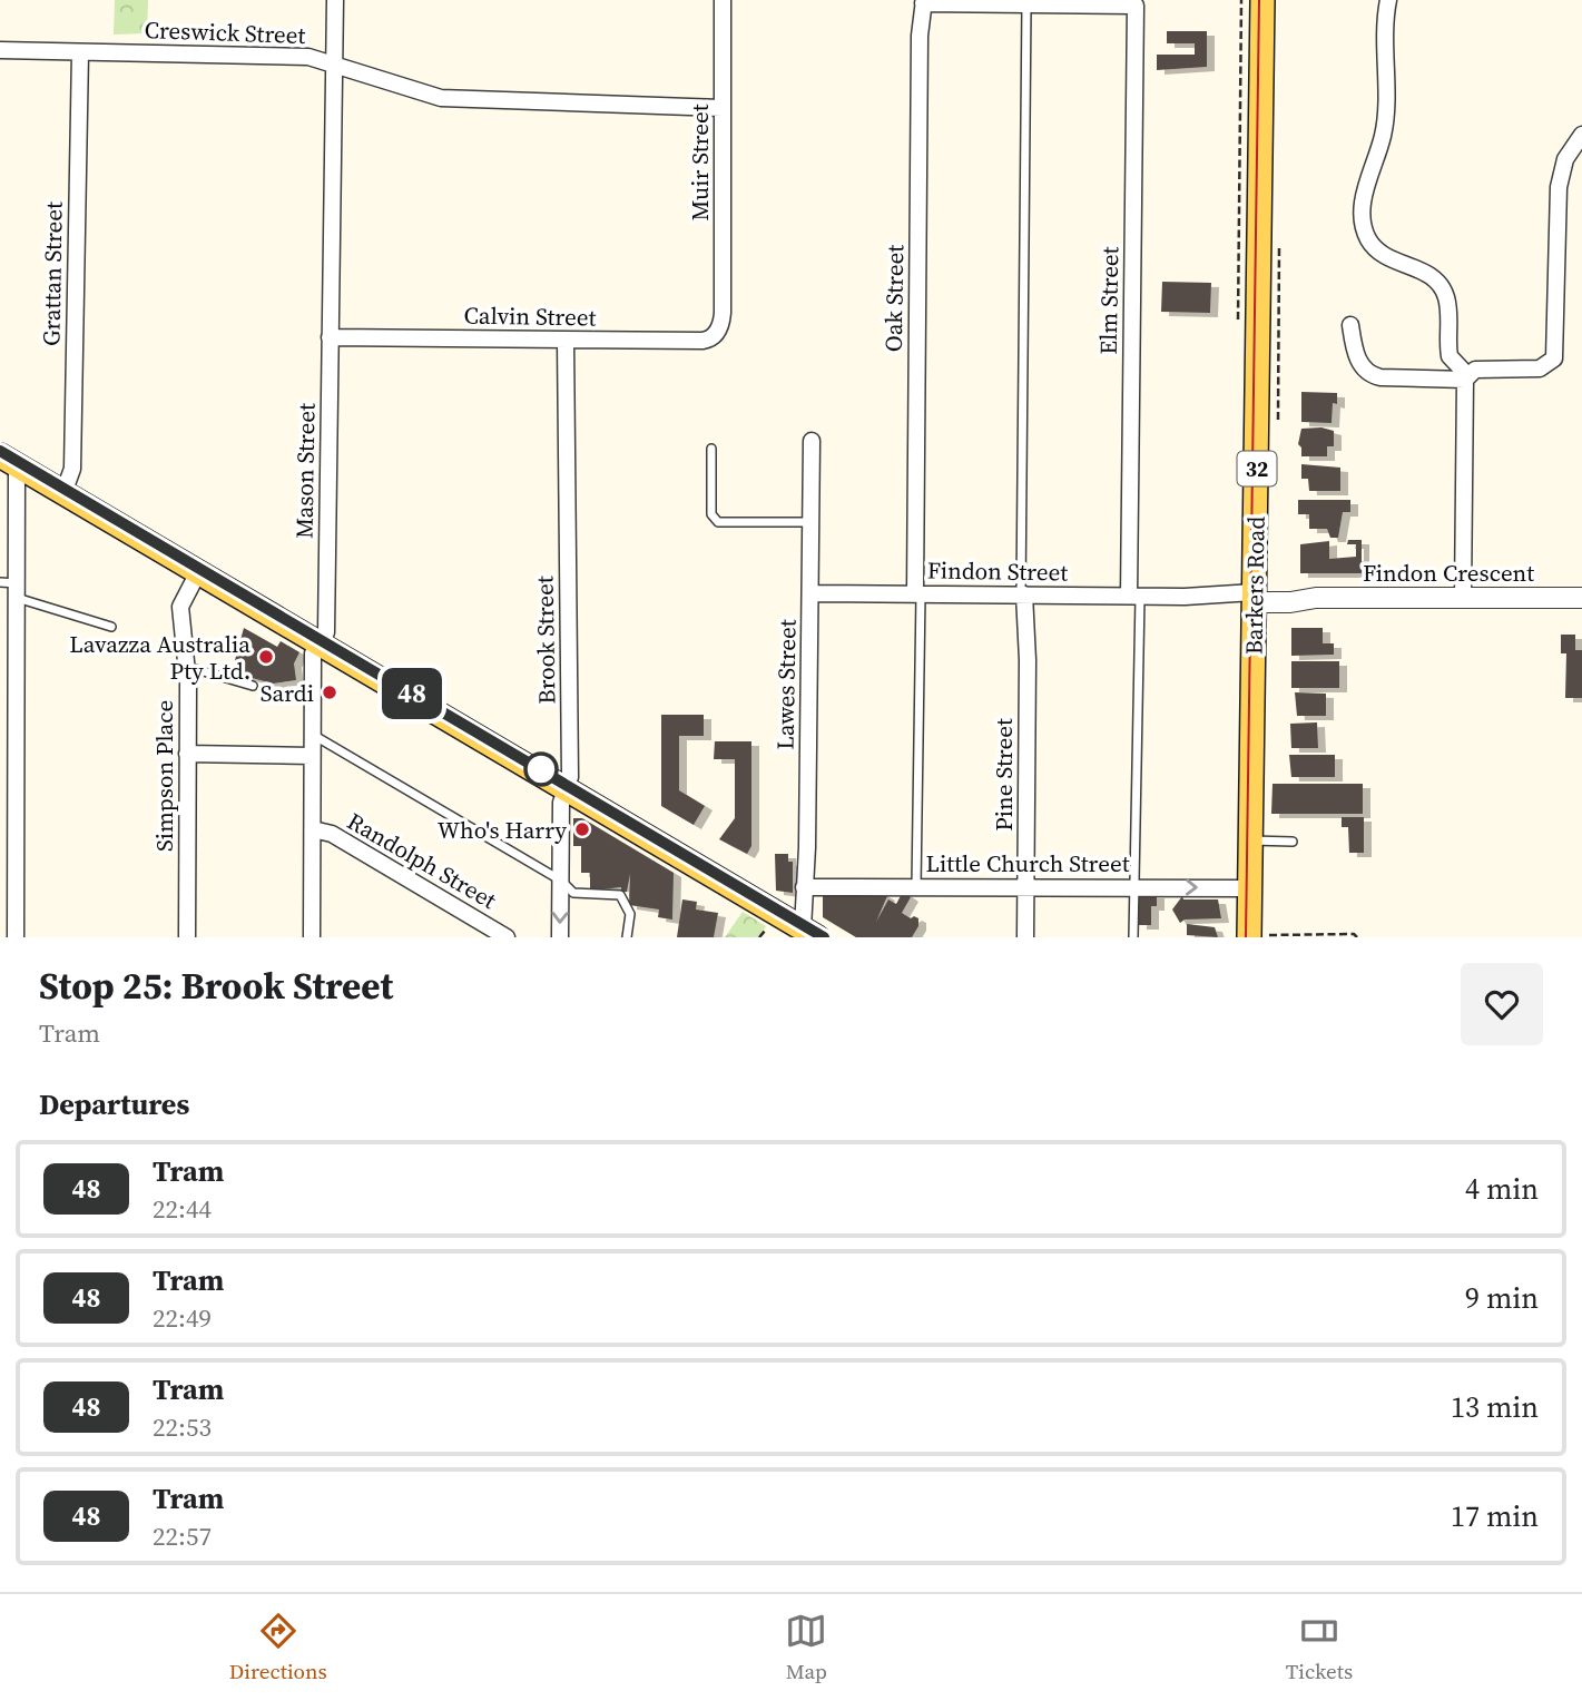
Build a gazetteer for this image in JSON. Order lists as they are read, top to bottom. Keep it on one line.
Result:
{"streets":{"main road":["32","Barkers Road"],"street":["Creswick Street","Muir Street","Grattan Street","Oak Street","Elm Street","Calvin Street","Mason Street","Findon Street","Findon Crescent","Brook Street","Lawes Street","Pine Street","Simpson Place","Randolph Street","Little Church Street"]},"crossings":[["Creswick Street","Muir Street"],["Creswick Street","Grattan Street"],["Creswick Street","Mason Street"],["Muir Street","Calvin Street"],["Oak Street","Findon Street"],["Elm Street","Findon Street"],["Calvin Street","Mason Street"],["Calvin Street","Brook Street"],["Mason Street","Randolph Street"],["Findon Street","Findon Crescent"],["Findon Street","Barkers Road"],["Findon Street","Lawes Street"],["Findon Street","Pine Street"],["Findon Crescent","Barkers Road"],["Barkers Road","Little Church Street"],["Lawes Street","Little Church Street"],["Pine Street","Little Church Street"]],"places":["Lavazza Australia Pty Ltd.","Sardi","Who's Harry"],"lines":["tram line 48"],"page":{"on_map":"48","heading":[["Stop 25: Brook Street","Tram"],"Departures"],"list":[{"mark":"48","name":"Tram","note":"22:44","value":"4 min"},{"mark":"48","name":"Tram","note":"22:49","value":"9 min"},{"mark":"48","name":"Tram","note":"22:53","value":"13 min"},{"mark":"48","name":"Tram","note":"22:57","value":"17 min"}],"tabs":["Directions","Map","Tickets"]}}
